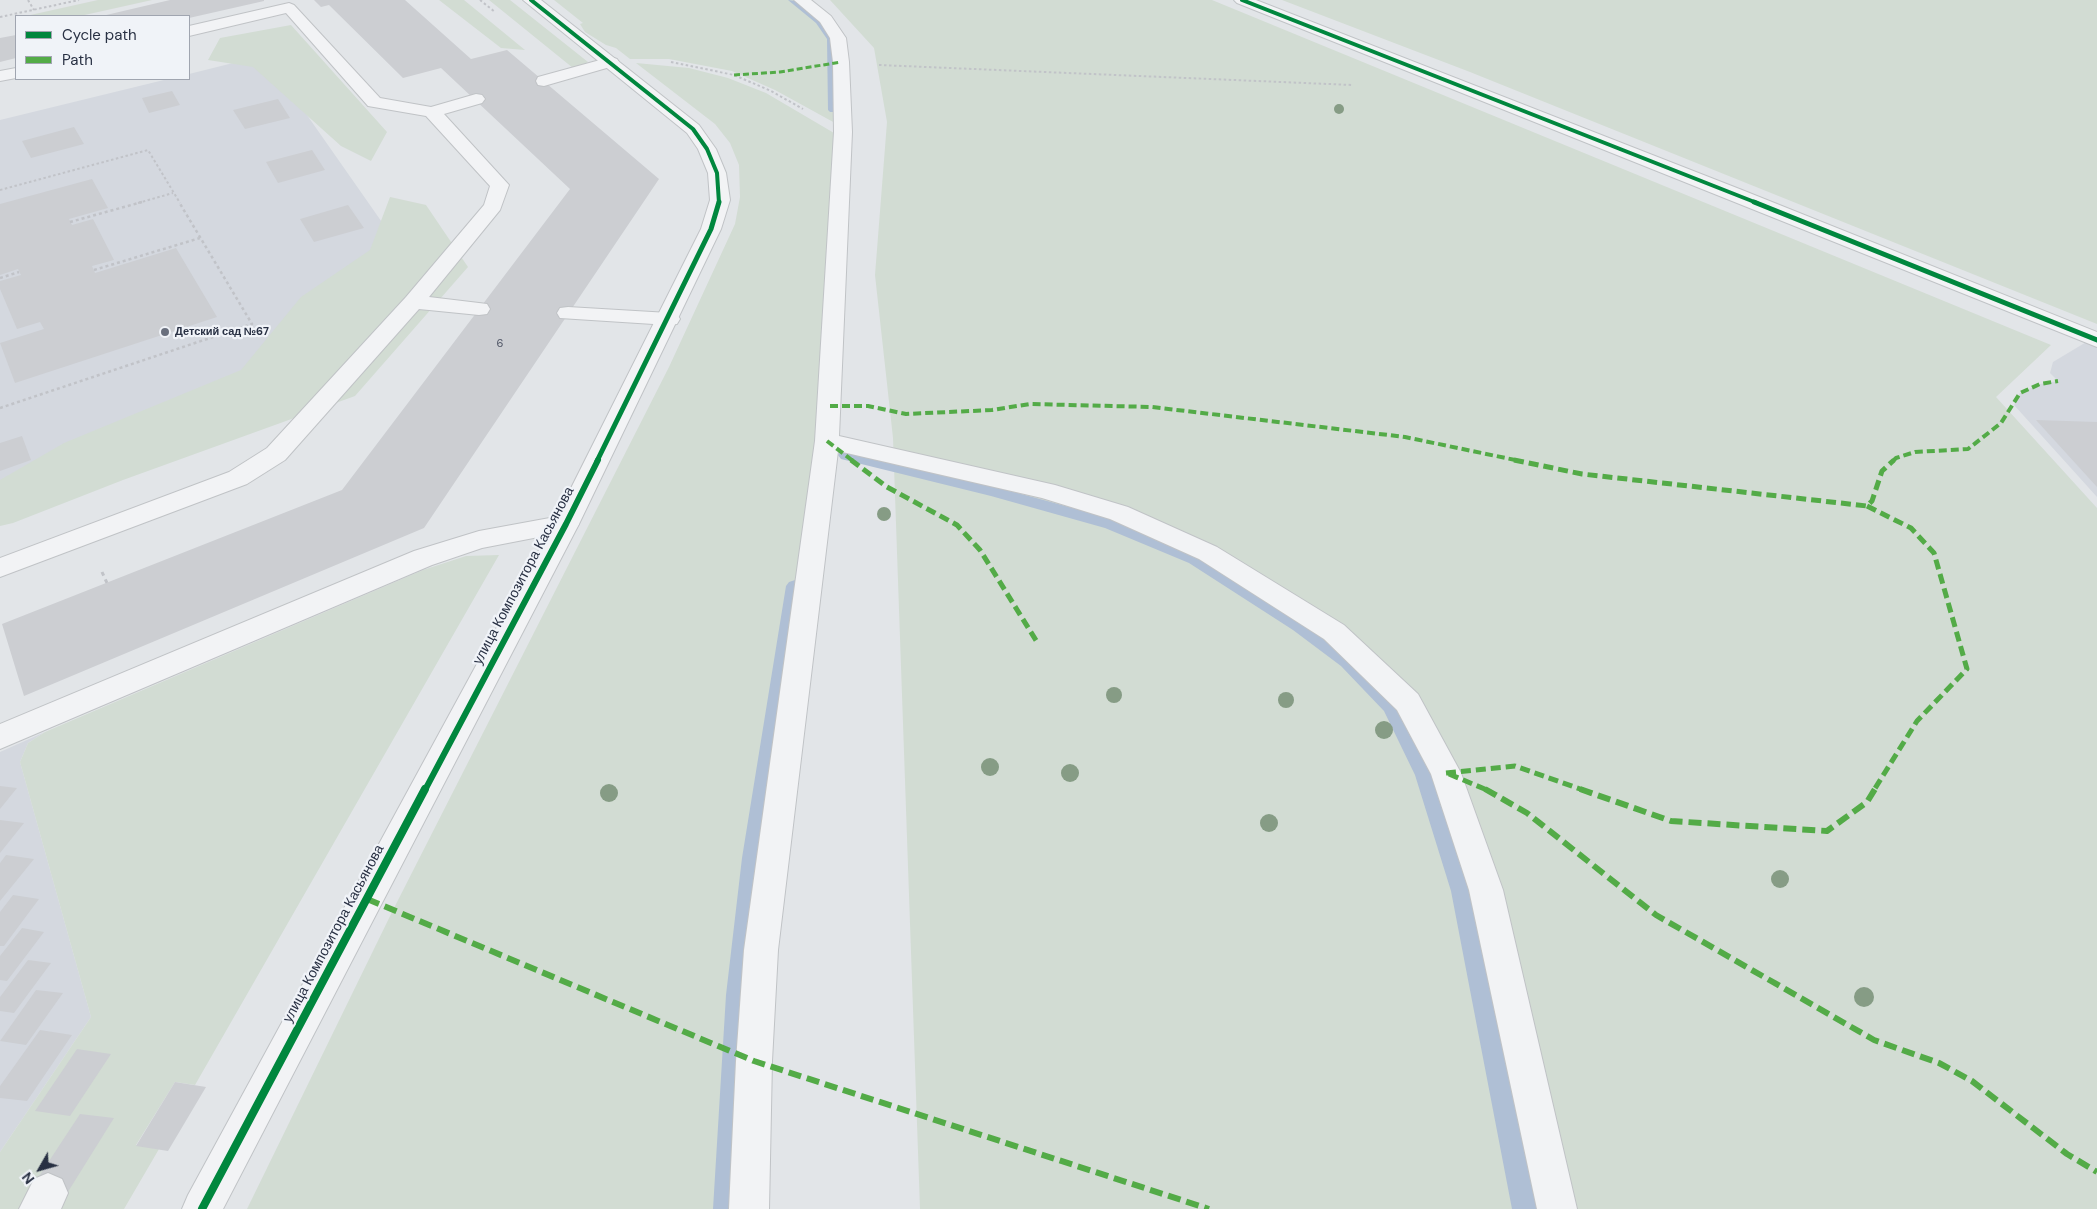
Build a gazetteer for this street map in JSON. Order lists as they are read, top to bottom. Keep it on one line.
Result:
{"streets":{"street":["улица Композитора Касьянова"]},"places":["Детский сад №67"],"house_numbers":["6"],"legend":["Cycle path","Path"],"north":"bottom left"}
